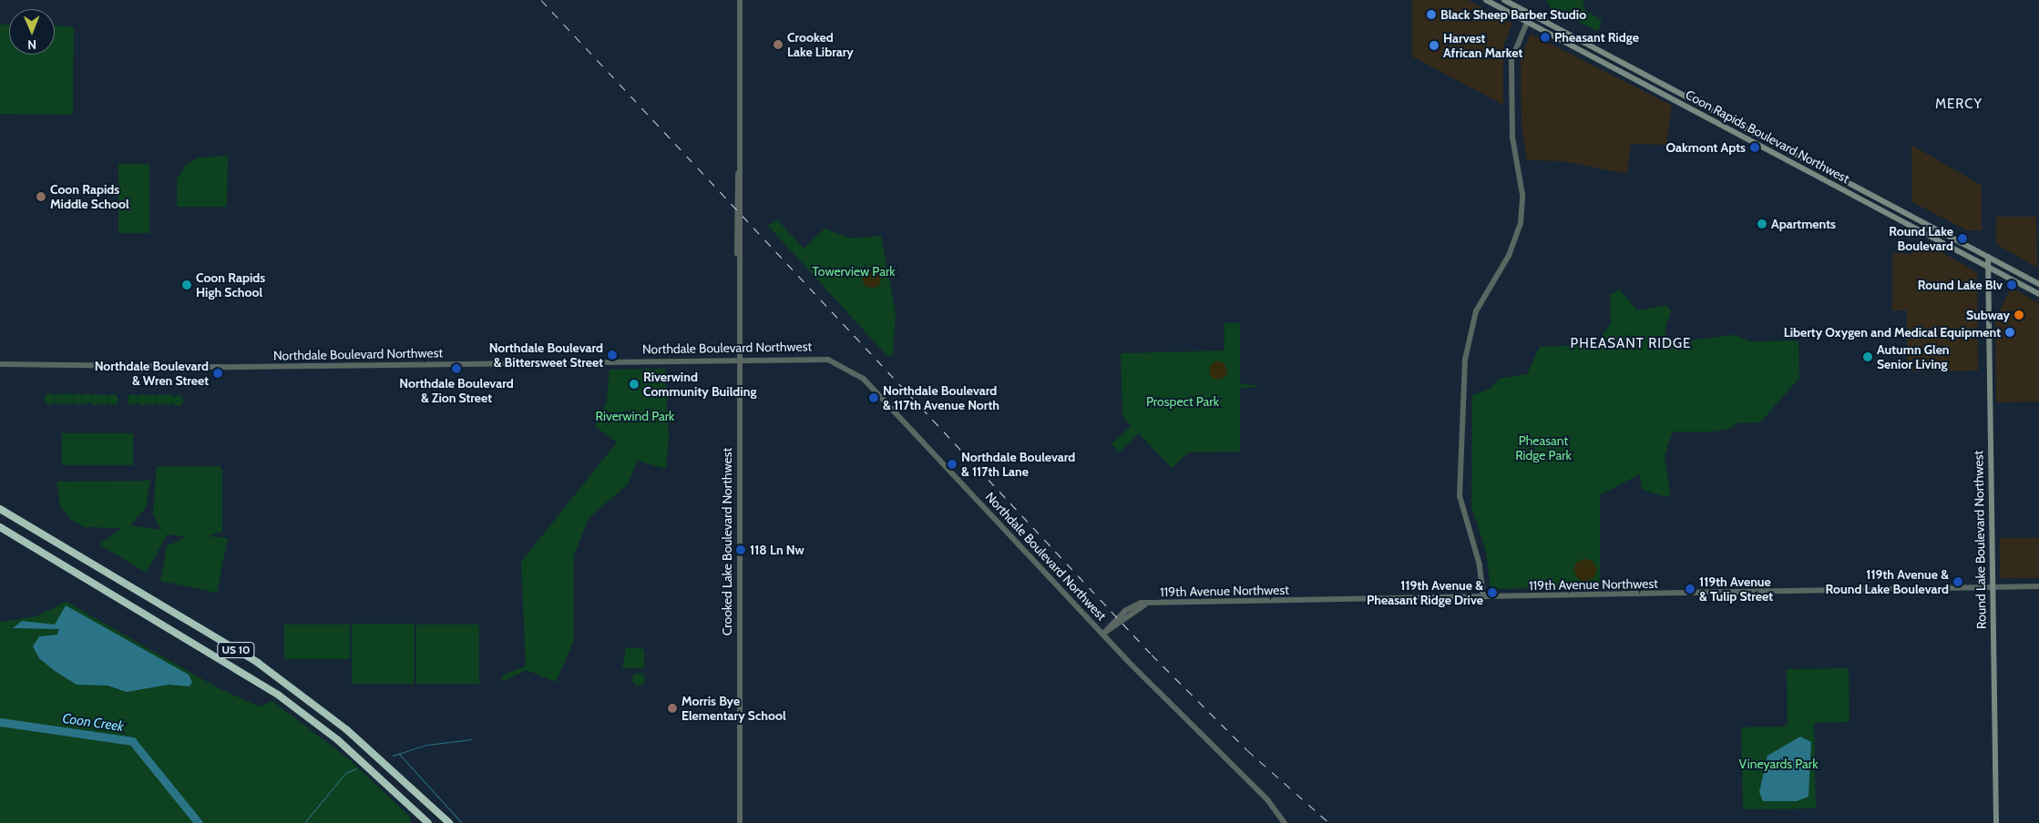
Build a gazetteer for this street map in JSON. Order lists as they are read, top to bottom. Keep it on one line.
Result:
{"streets":{"highway":["US 10"],"main road":["Coon Rapids Boulevard Northwest","Round Lake Boulevard Northwest"],"street":["Northdale Boulevard Northwest","Crooked Lake Boulevard Northwest","119th Avenue Northwest"]},"crossings":[["Coon Rapids Boulevard Northwest","Round Lake Boulevard Northwest"],["Northdale Boulevard Northwest","Crooked Lake Boulevard Northwest"],["Northdale Boulevard Northwest","119th Avenue Northwest"],["Round Lake Boulevard Northwest","119th Avenue Northwest"]],"districts":["MERCY","PHEASANT RIDGE"],"water":["Coon Creek"],"parks":["Towerview Park","Prospect Park","Riverwind Park","Pheasant Ridge Park","Vineyards Park"],"places":["Black Sheep Barber Studio","Pheasant Ridge","Crooked Lake Library","Harvest African Market","Oakmont Apts","Coon Rapids Middle School","Apartments","Round Lake Boulevard","Coon Rapids High School","Round Lake Blv","Subway","Liberty Oxygen and Medical Equipment","Northdale Boulevard & Bittersweet Street","Autumn Glen Senior Living","Northdale Boulevard & Zion Street","Northdale Boulevard & Wren Street","Riverwind Community Building","Northdale Boulevard & 117th Avenue North","Northdale Boulevard & 117th Lane","118 Ln Nw","119th Avenue & Round Lake Boulevard","119th Avenue & Tulip Street","119th Avenue & Pheasant Ridge Drive","Morris Bye Elementary School"],"north":"bottom"}
